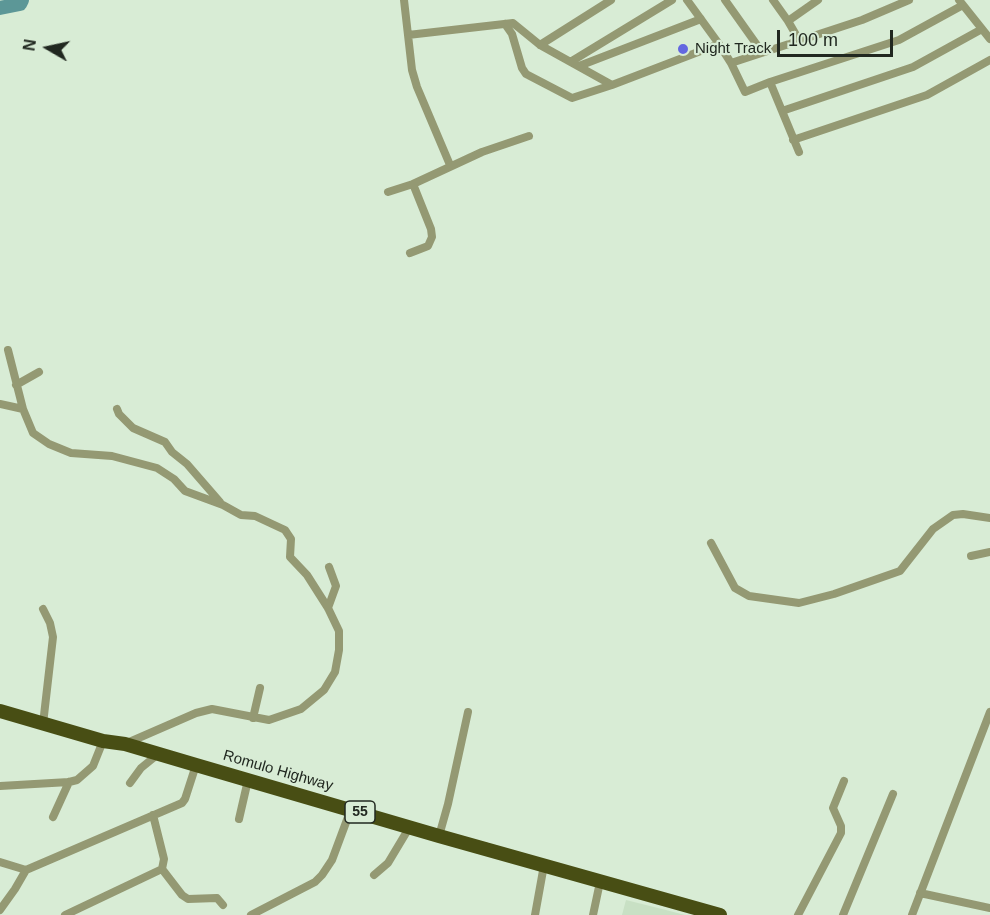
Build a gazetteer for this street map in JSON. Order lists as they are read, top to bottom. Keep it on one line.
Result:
{"streets":{"highway":["Romulo Highway","55"]},"places":["Night Track"],"scale_bar":"100 m","north":"left"}
